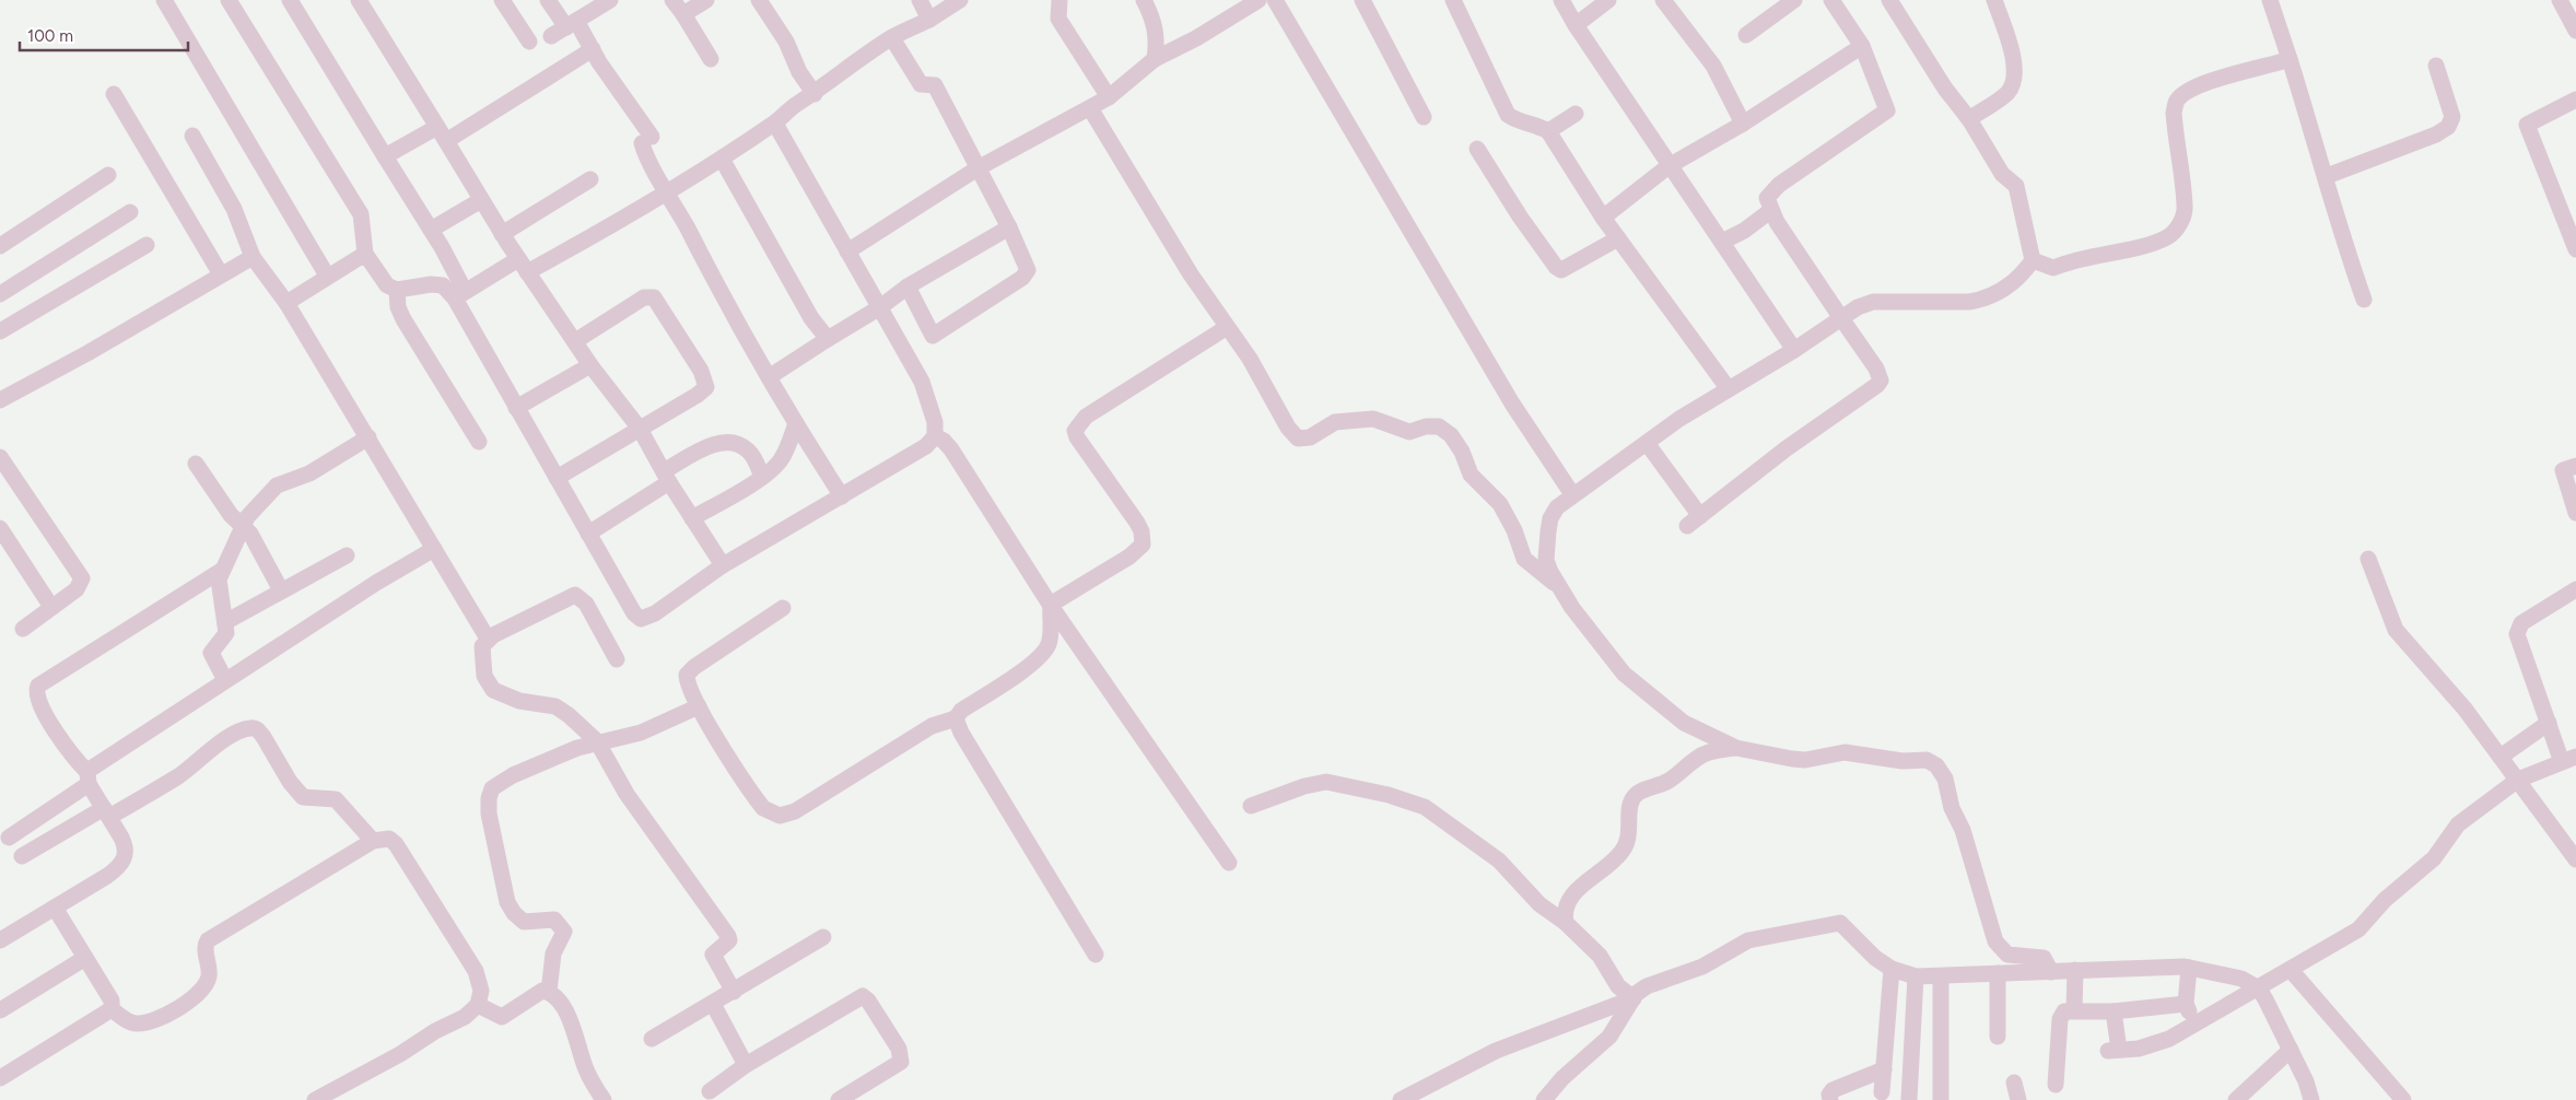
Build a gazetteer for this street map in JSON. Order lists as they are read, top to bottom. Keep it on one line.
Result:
{"scale_bar":"100 m"}
